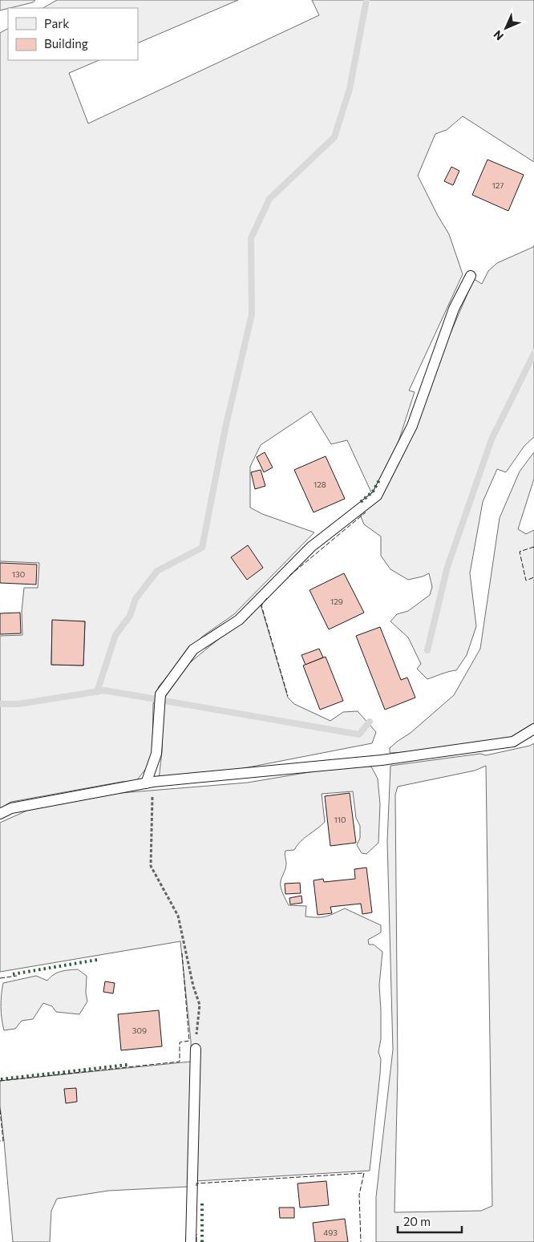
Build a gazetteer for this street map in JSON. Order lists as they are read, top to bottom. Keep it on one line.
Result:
{"house_numbers":["127","128","130","129","110","309","493"],"legend":["Park","Building"],"scale_bar":"20 m","north":"bottom left"}
